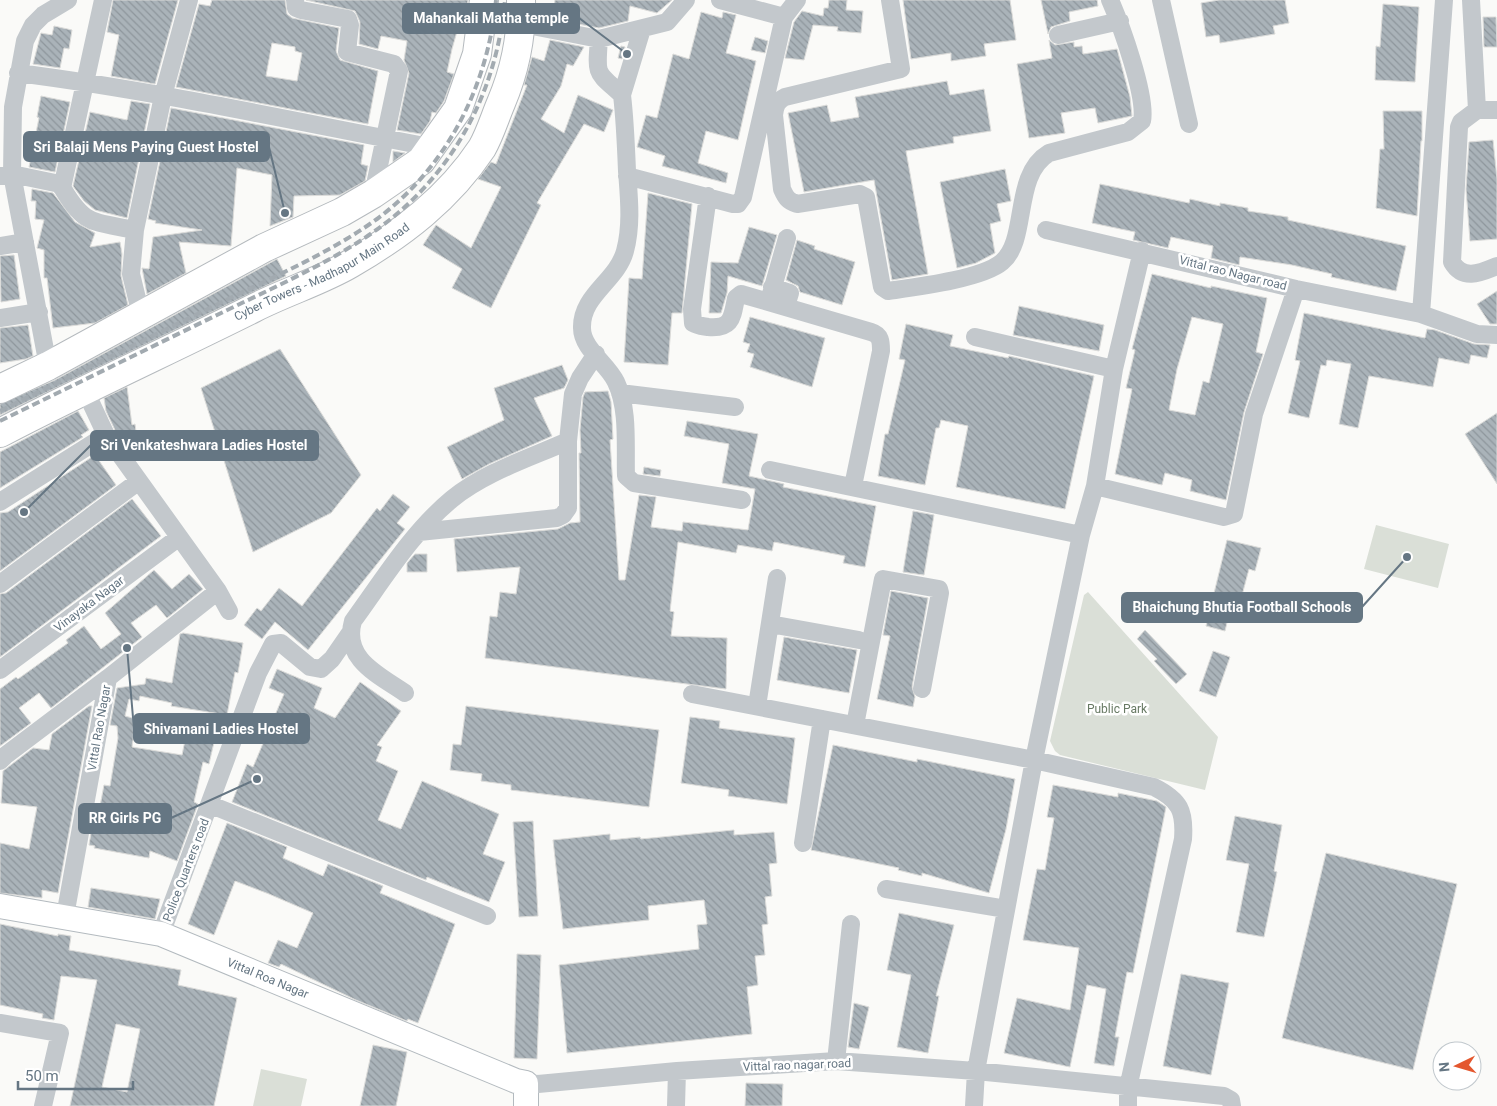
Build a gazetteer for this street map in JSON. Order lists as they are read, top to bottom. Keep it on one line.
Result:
{"streets":{"main road":["Cyber Towers - Madhapur Main Road"],"street":["Vittal rao Nagar road","Vinayaka Nagar","Vittal Rao Nagar","Police Quarters road","Vittal Roa Nagar","Vittal rao nagar road"]},"crossings":[["Vittal Rao Nagar","Vittal Roa Nagar"],["Police Quarters road","Vittal Roa Nagar"],["Vittal Roa Nagar","Vittal rao nagar road"]],"parks":["Public Park"],"places":["Mahankali Matha temple","Sri Balaji Mens Paying Guest Hostel","Sri Venkateshwara Ladies Hostel","Bhaichung Bhutia Football Schools","Shivamani Ladies Hostel","RR Girls PG"],"scale_bar":"50 m","north":"left"}
